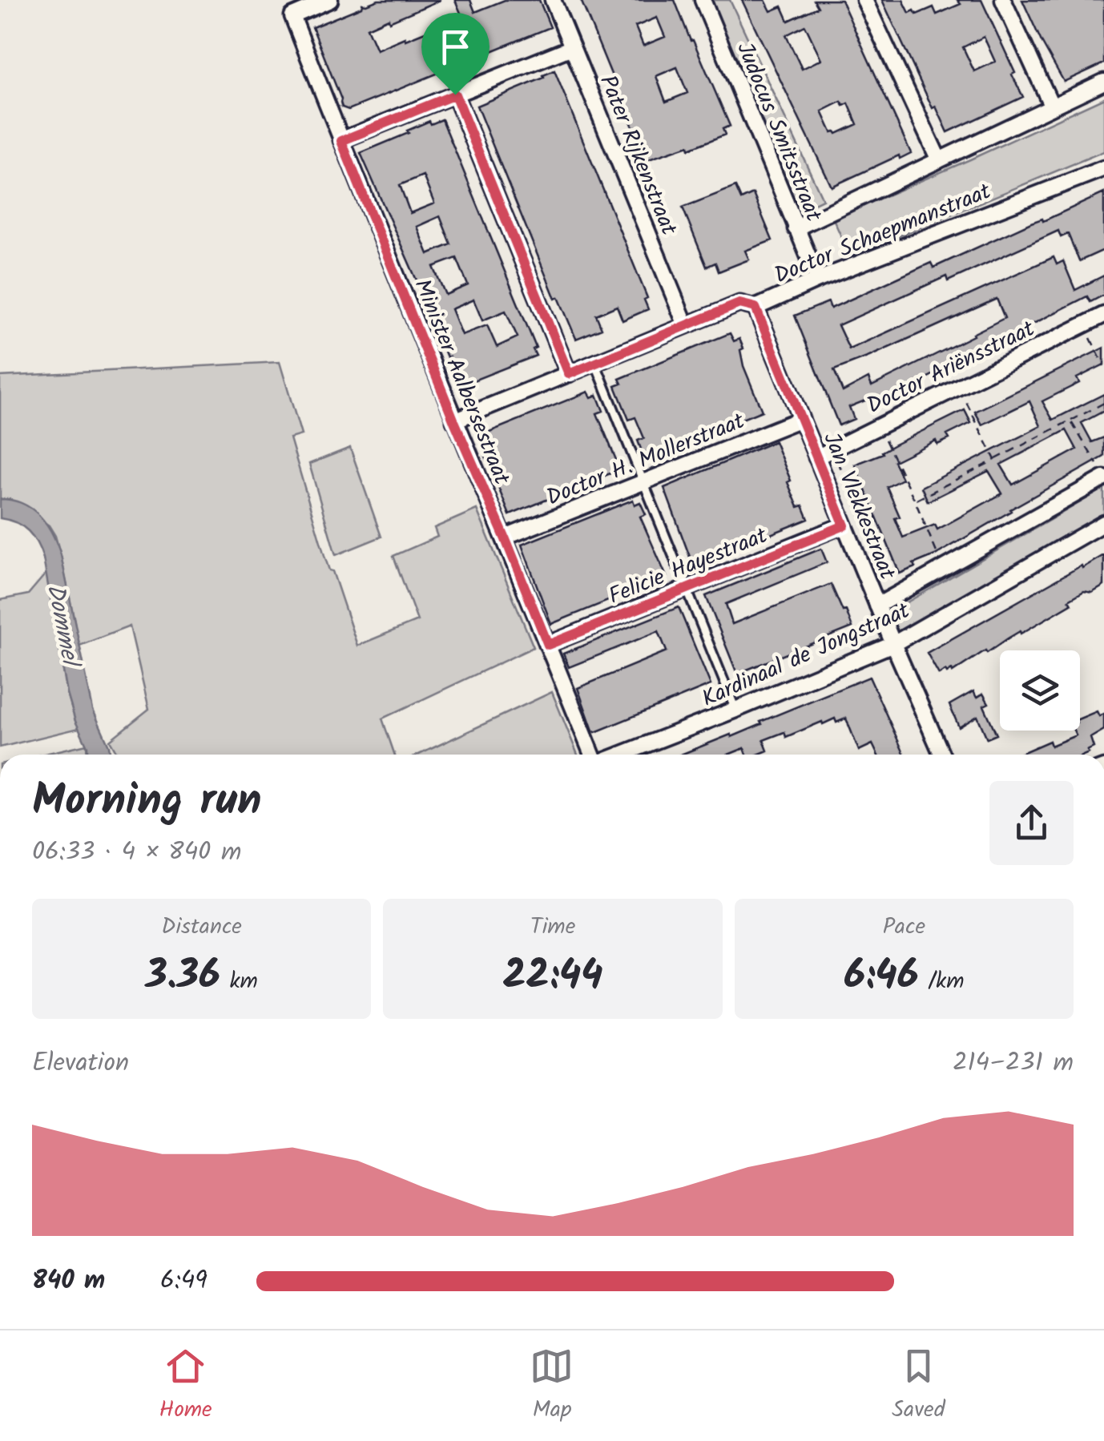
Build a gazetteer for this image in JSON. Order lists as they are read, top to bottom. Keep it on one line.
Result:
{"streets":{"street":["Judocus Smitsstraat","Pater Rijkenstraat","Doctor Schaepmanstraat","Doctor Ariënsstraat","Minister Aalbersestraat","Doctor H. Mollerstraat","Jan Vlekkestraat","Felicie Hayestraat","Kardinaal de Jongstraat"]},"crossings":[["Judocus Smitsstraat","Doctor Schaepmanstraat"],["Pater Rijkenstraat","Doctor Schaepmanstraat"],["Doctor Schaepmanstraat","Minister Aalbersestraat"],["Doctor Schaepmanstraat","Jan Vlekkestraat"],["Doctor Ariënsstraat","Jan Vlekkestraat"],["Minister Aalbersestraat","Doctor H. Mollerstraat"],["Minister Aalbersestraat","Felicie Hayestraat"],["Doctor H. Mollerstraat","Jan Vlekkestraat"],["Jan Vlekkestraat","Felicie Hayestraat"],["Jan Vlekkestraat","Kardinaal de Jongstraat"]],"water":["Dommel"],"page":{"heading":["Morning run","06:33 · 4 × 840 m"],"stats":[["Distance","3.36 km"],["Time","22:44"],["Pace","6:46 /km"]],"chart":["Elevation","214–231 m"],"list":[{"name":"840 m","note":"6:49"}],"tabs":["Home","Map","Saved"]}}
